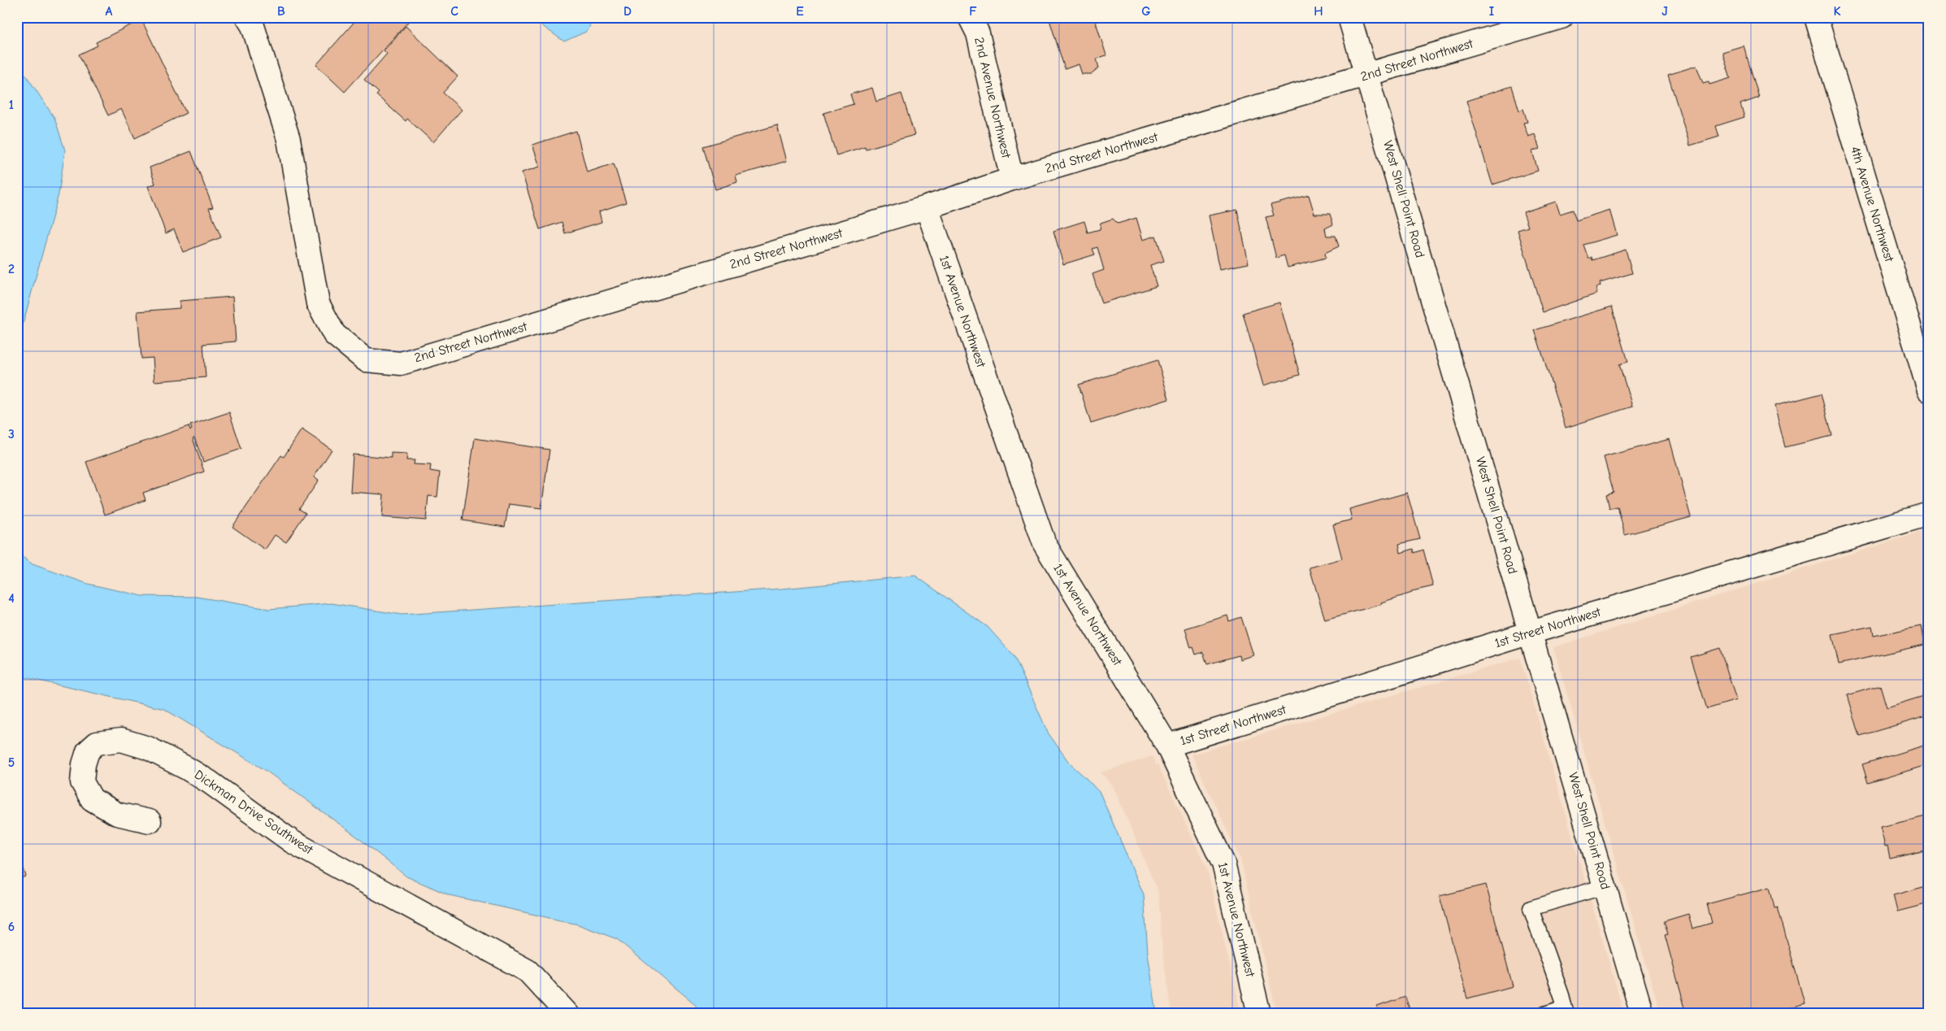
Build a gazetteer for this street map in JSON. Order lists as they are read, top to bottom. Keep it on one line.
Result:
{"streets":{"street":["2nd Street Northwest","2nd Avenue Northwest","West Shell Point Road","4th Avenue Northwest","1st Avenue Northwest","1st Street Northwest","Dickman Drive Southwest"]},"crossings":[["2nd Street Northwest","2nd Avenue Northwest"],["2nd Street Northwest","West Shell Point Road"],["2nd Street Northwest","1st Avenue Northwest"],["West Shell Point Road","1st Street Northwest"],["1st Avenue Northwest","1st Street Northwest"]],"grid":{"columns":["A","B","C","D","E","F","G","H","I","J","K"],"rows":["1","2","3","4","5","6"]}}
